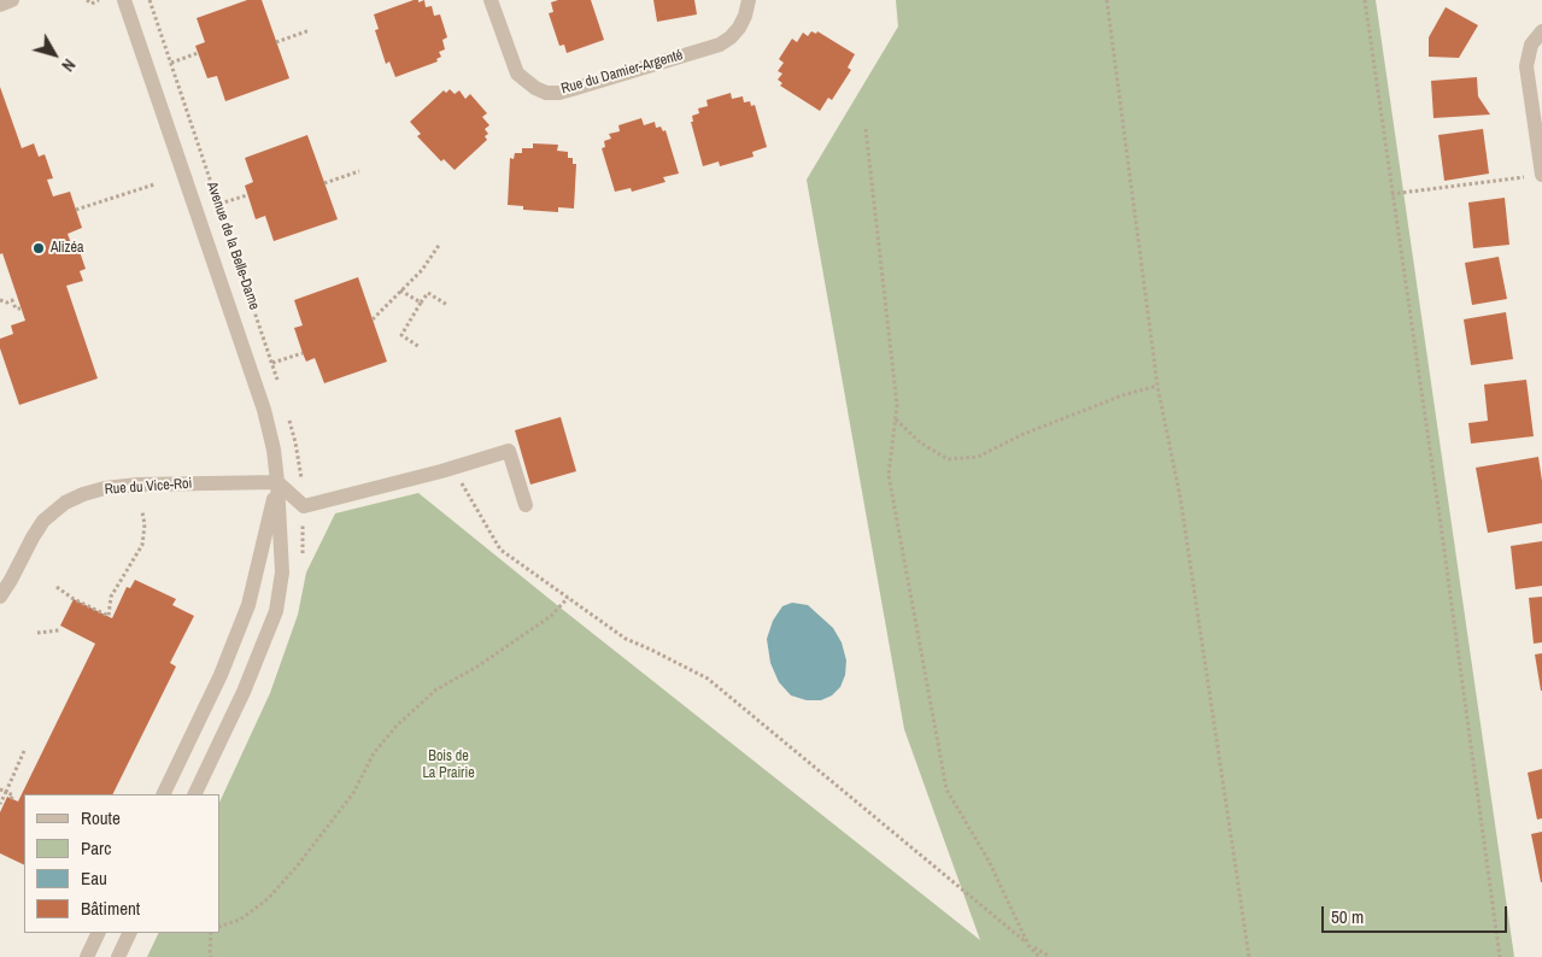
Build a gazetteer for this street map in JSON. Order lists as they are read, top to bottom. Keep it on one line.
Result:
{"streets":{"street":["Rue du Damier-Argenté","Avenue de la Belle-Dame","Rue du Vice-Roi"]},"crossings":[["Avenue de la Belle-Dame","Rue du Vice-Roi"]],"parks":["Bois de La Prairie"],"places":["Alizéa"],"legend":["Route","Parc","Eau","Bâtiment"],"scale_bar":"50 m","north":"bottom right"}
